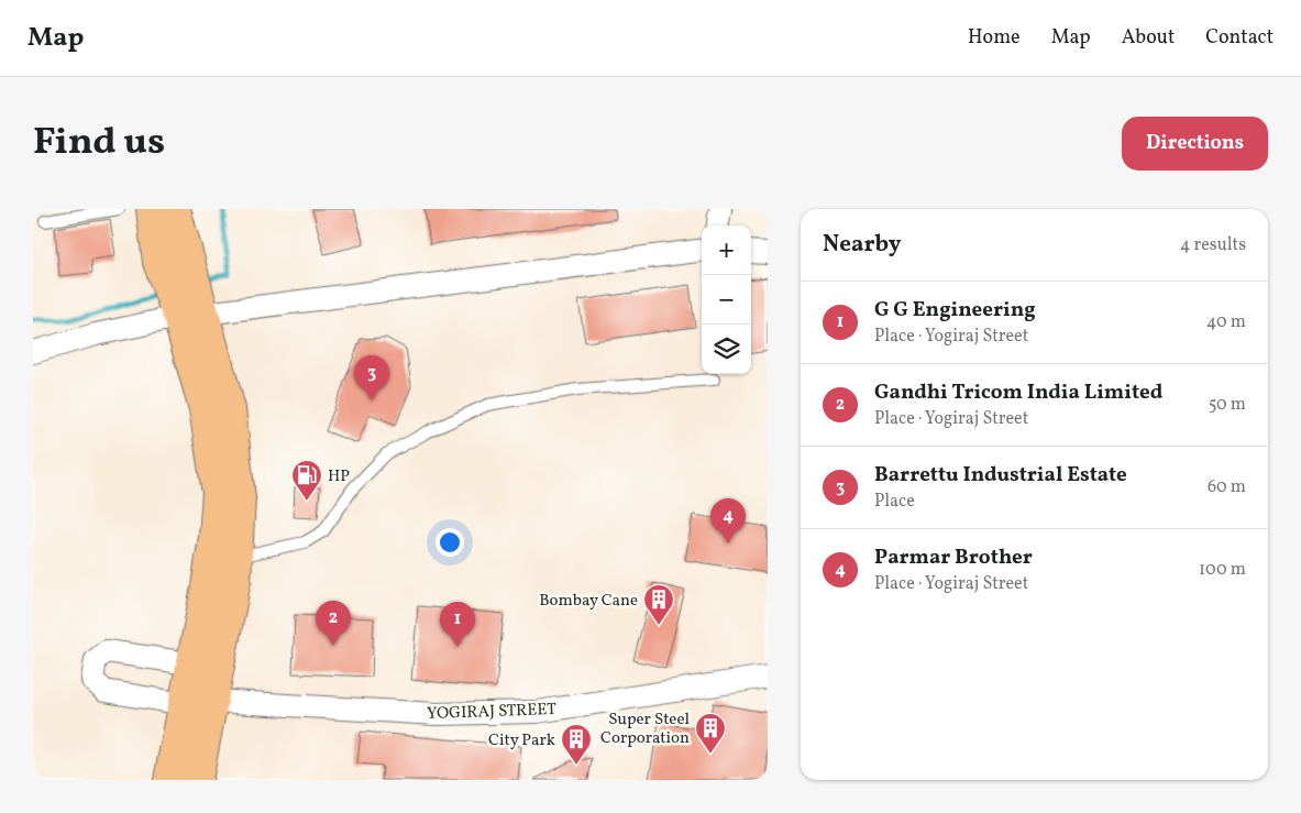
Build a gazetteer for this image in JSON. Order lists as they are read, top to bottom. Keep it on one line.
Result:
{"streets":{"street":["YOGIRAJ STREET"]},"places":{"fuel station":["HP"],"building":["Bombay Cane","Super Steel Corporation","City Park"]},"page":{"header":"Map","nav":["Home","Map","About","Contact"],"title":"Find us","buttons":"Directions","heading":["Nearby","4 results"],"map_buttons":["+","−"],"list":[{"mark":"1","name":"G G Engineering","note":"Place · Yogiraj Street","value":"40 m"},{"mark":"2","name":"Gandhi Tricom India Limited","note":"Place · Yogiraj Street","value":"50 m"},{"mark":"3","name":"Barrettu Industrial Estate","note":"Place","value":"60 m"},{"mark":"4","name":"Parmar Brother","note":"Place · Yogiraj Street","value":"100 m"}],"pins":["3","4","2","1"]}}
